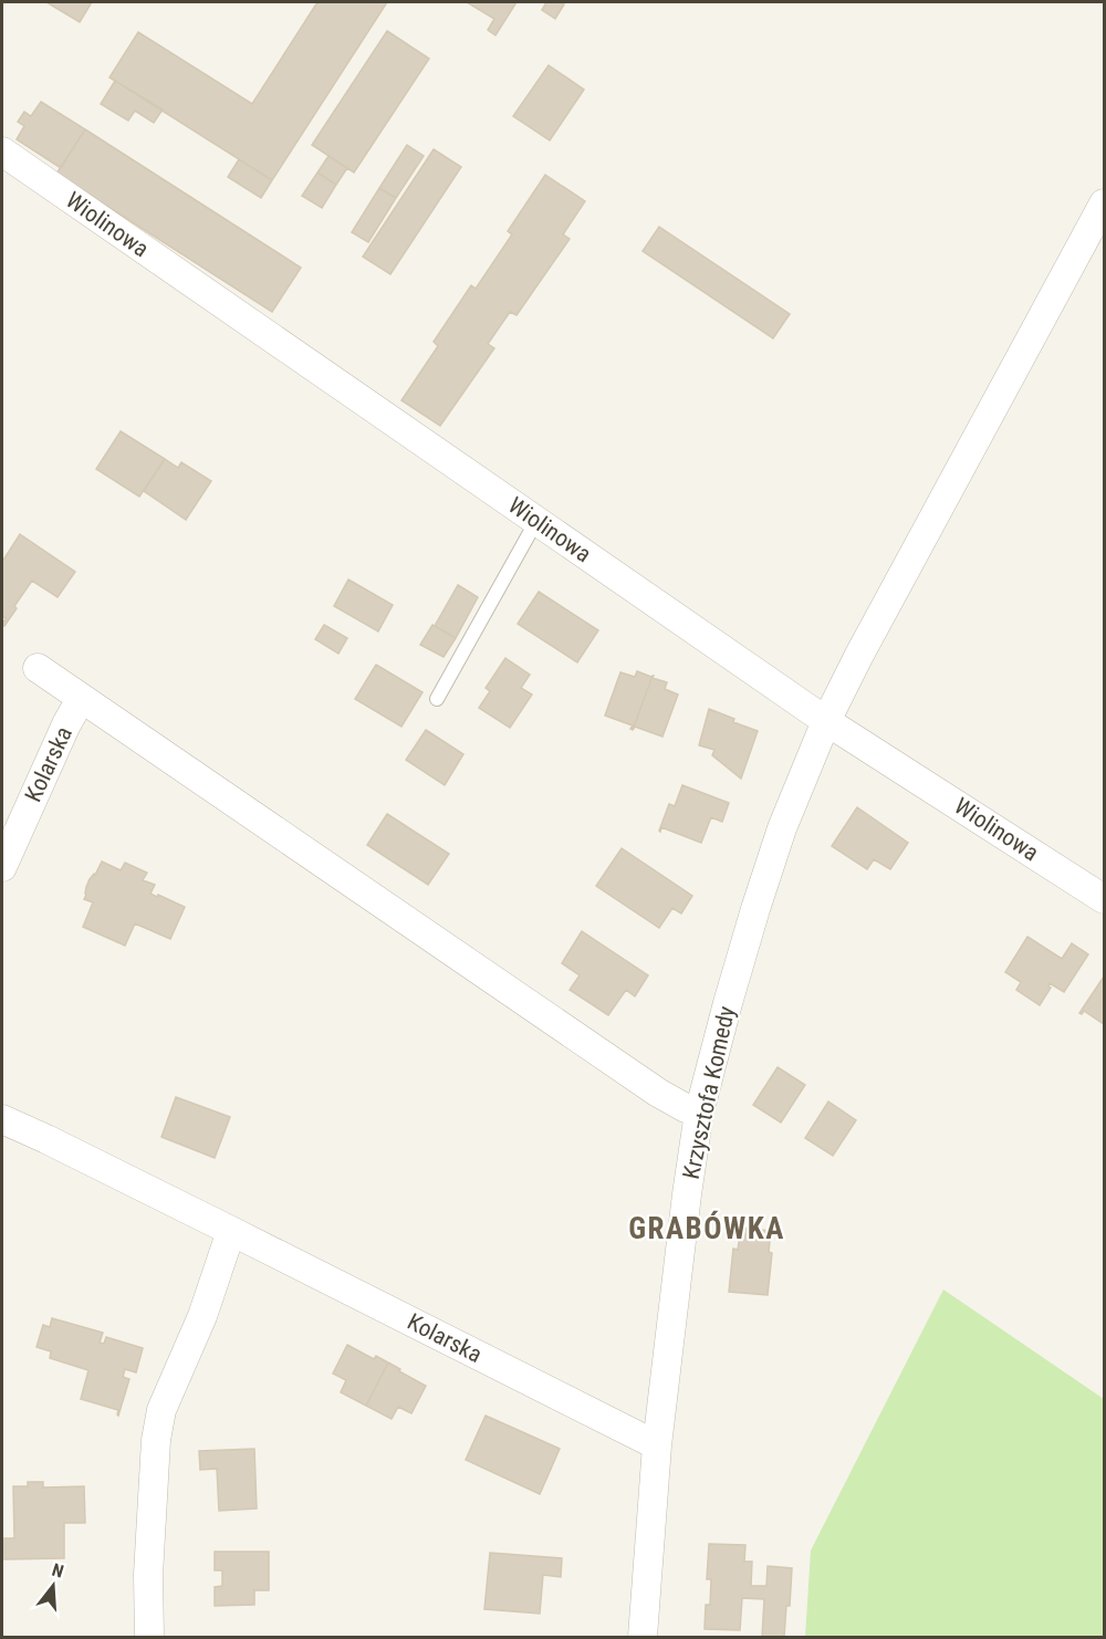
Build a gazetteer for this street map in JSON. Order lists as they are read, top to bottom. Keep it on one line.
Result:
{"streets":{"street":["Wiolinowa","Kolarska","Krzysztofa Komedy"]},"crossings":[["Wiolinowa","Krzysztofa Komedy"],["Kolarska","Krzysztofa Komedy"]],"districts":["GRABÓWKA"],"north":"top"}
